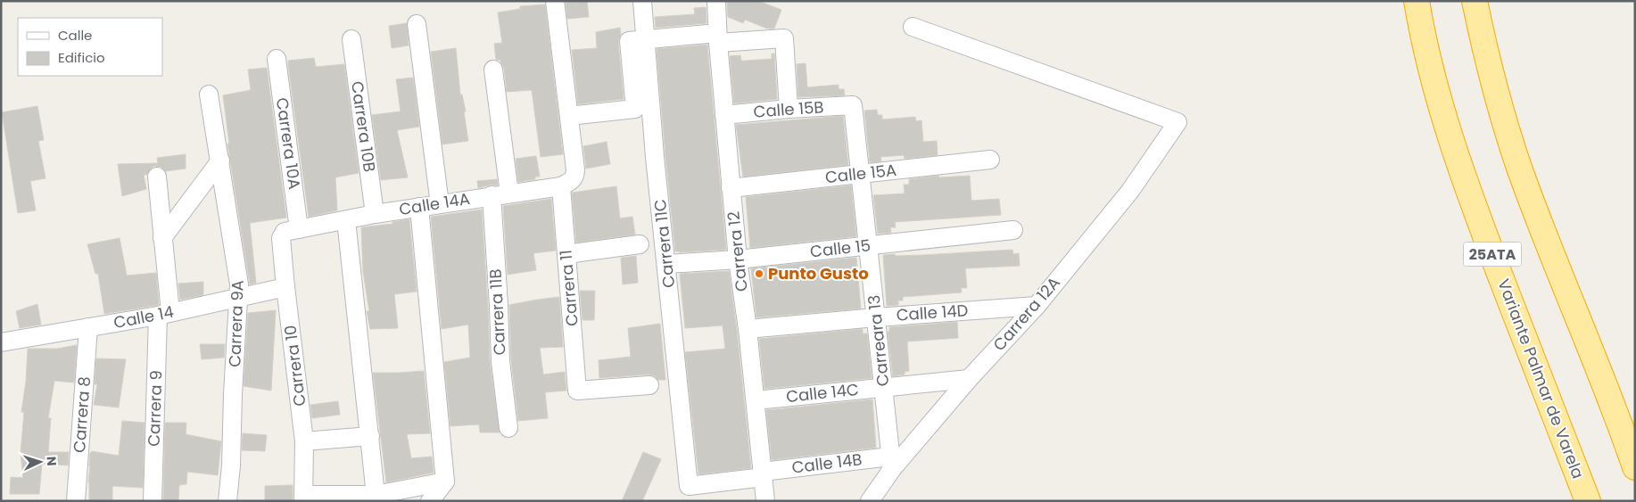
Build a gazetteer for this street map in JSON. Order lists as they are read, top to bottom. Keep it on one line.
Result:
{"streets":{"highway":["25ATA","Variante Palmar de Varela"],"street":["Calle 15B","Carrera 10B","Carrera 10A","Calle 15A","Calle 14A","Carrera 11C","Calle 15","Carrera 12","Carrera 11","Carrera 11B","Calle 14D","Carrera 12A","Calle 14","Carrera 9A","Carreara 13","Carrera 10","Calle 14C","Carrera 9","Carrera 8","Calle 14B"]},"crossings":[["Calle 15B","Carrera 12"],["Calle 15B","Carreara 13"],["Carrera 10B","Calle 14A"],["Carrera 10A","Calle 14A"],["Carrera 10A","Carrera 10"],["Calle 15A","Carrera 12"],["Calle 15A","Carreara 13"],["Calle 14A","Carrera 11"],["Calle 14A","Carrera 11B"],["Calle 14A","Carrera 10"],["Carrera 11C","Calle 15"],["Carrera 11C","Calle 14B"],["Calle 15","Carrera 12"],["Calle 15","Carreara 13"],["Carrera 12","Calle 14D"],["Carrera 12","Calle 14C"],["Carrera 12","Calle 14B"],["Calle 14D","Carrera 12A"],["Calle 14D","Carreara 13"],["Carrera 12A","Carreara 13"],["Carrera 12A","Calle 14C"],["Carrera 12A","Calle 14B"],["Calle 14","Carrera 9A"],["Calle 14","Carrera 10"],["Calle 14","Carrera 9"],["Calle 14","Carrera 8"],["Carreara 13","Calle 14C"],["Carreara 13","Calle 14B"]],"places":["Punto Gusto"],"legend":["Calle","Edificio"],"north":"right"}
